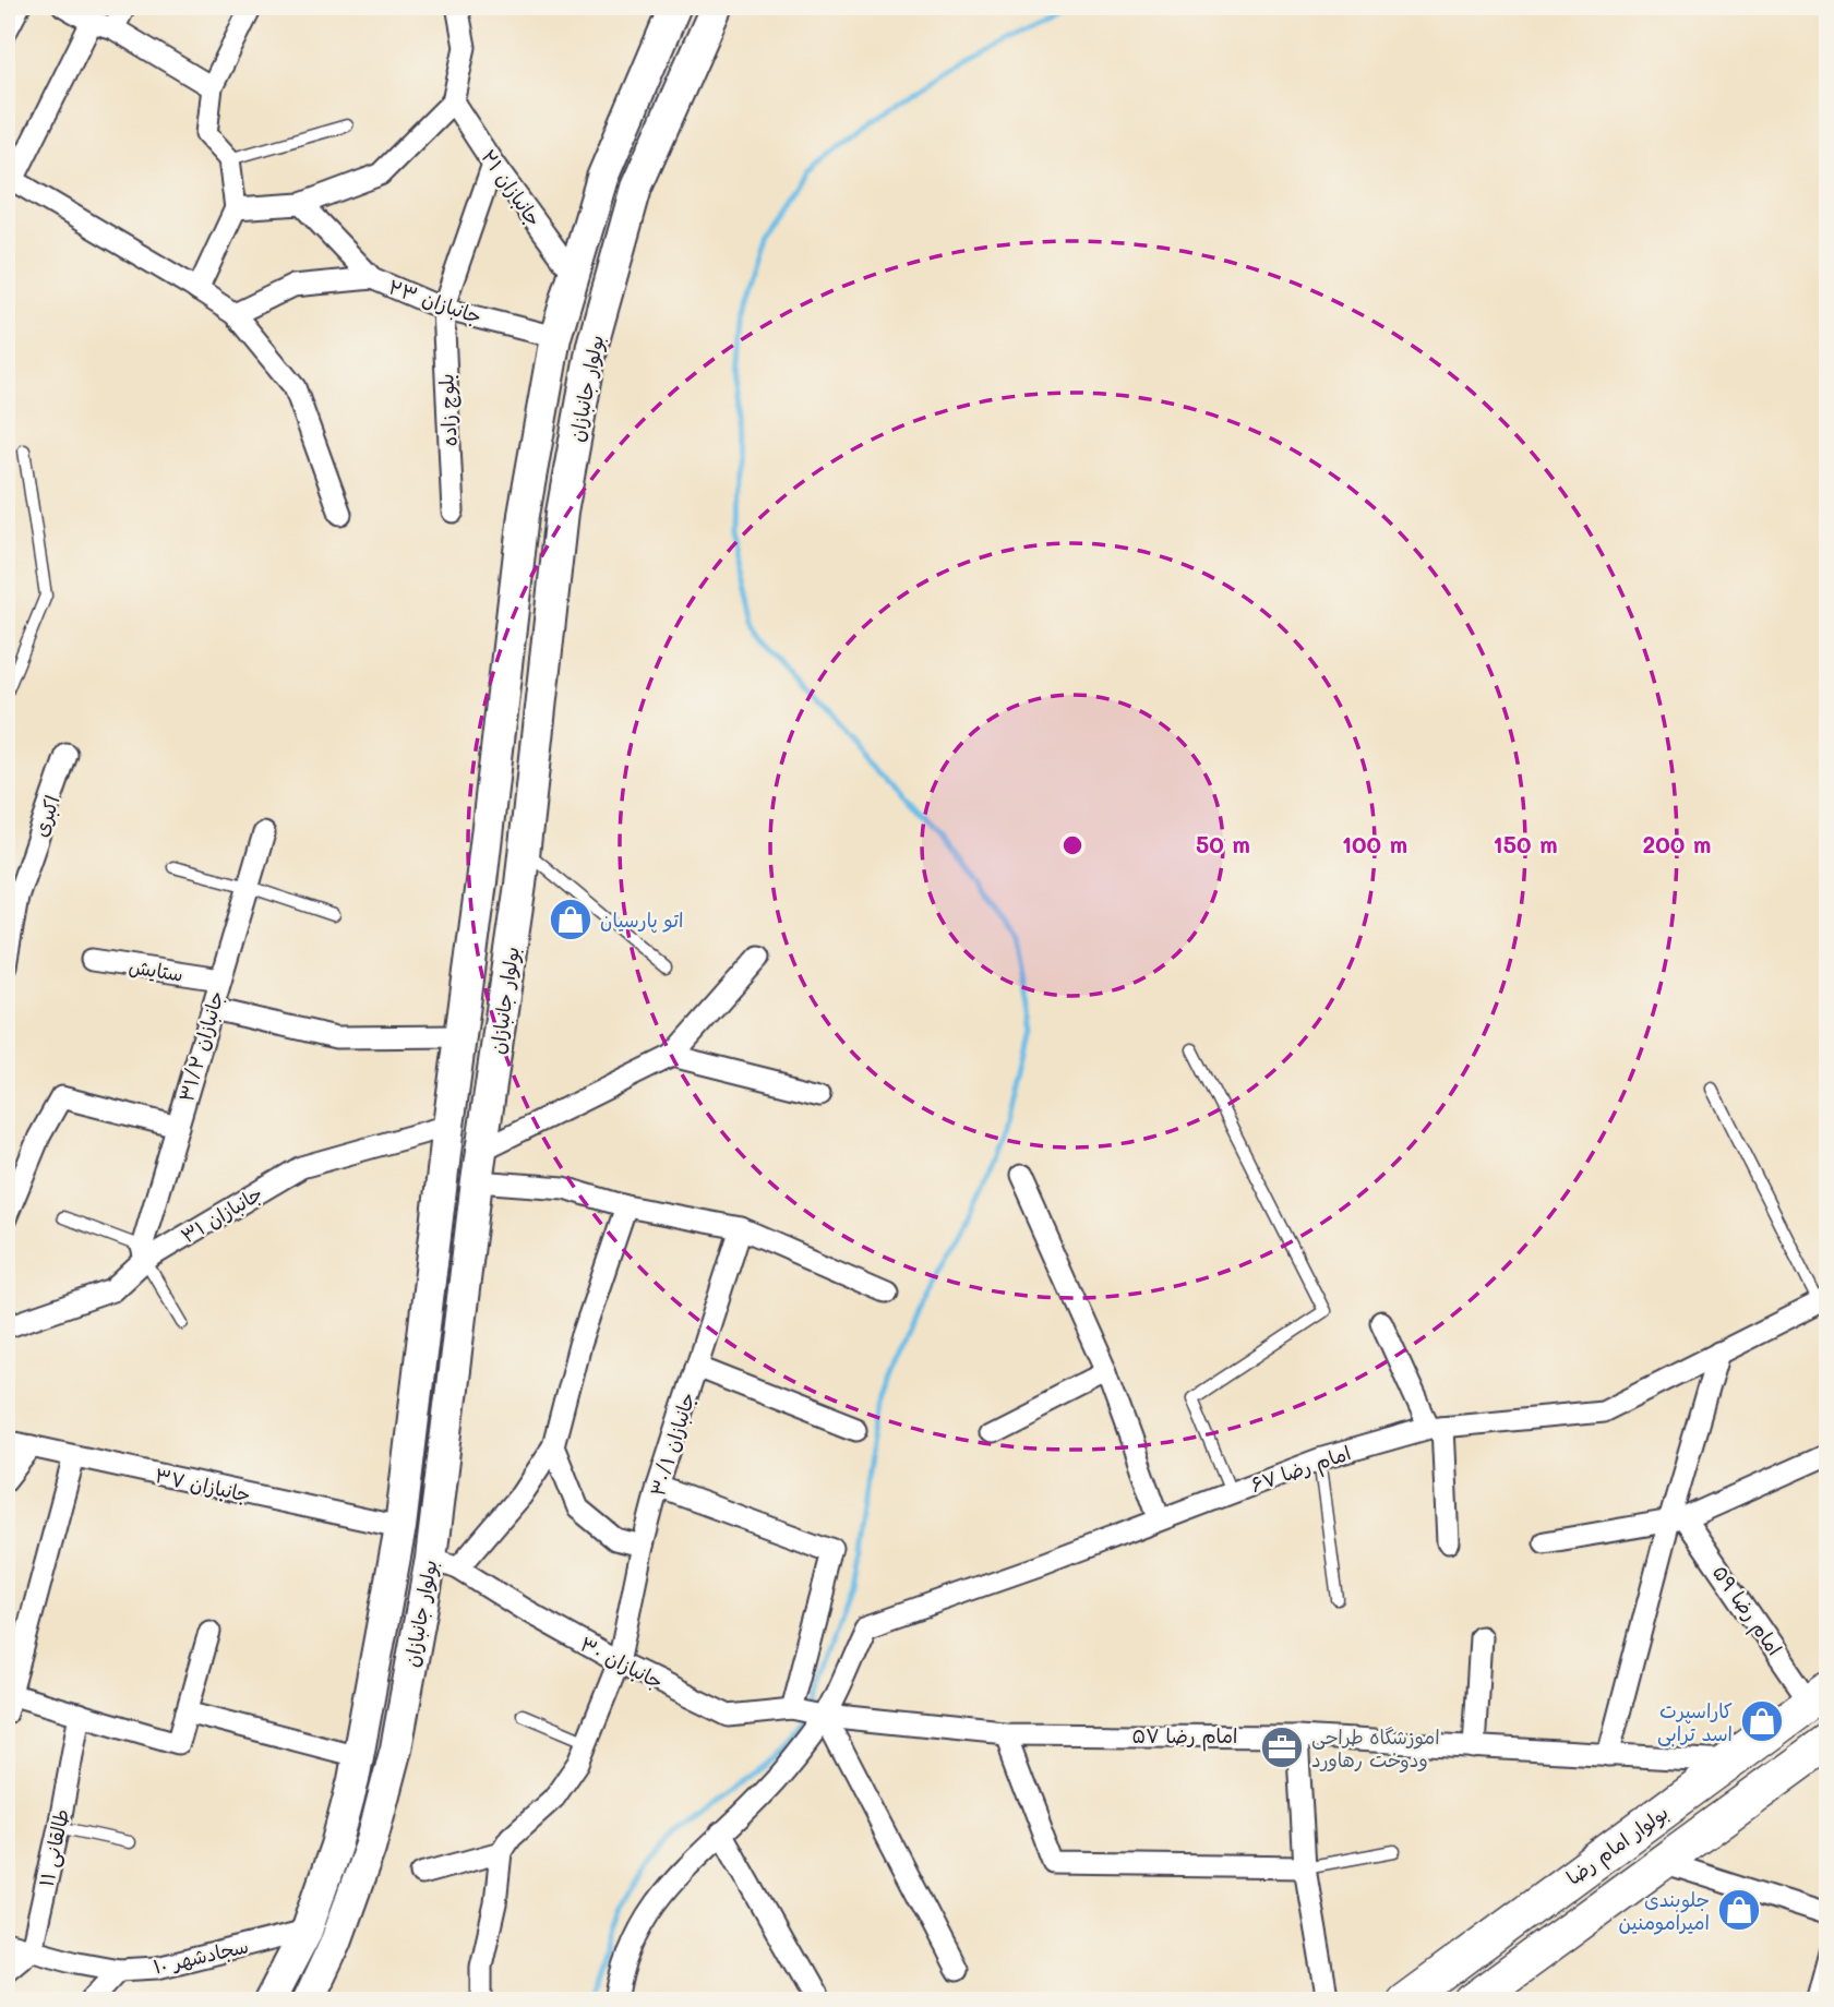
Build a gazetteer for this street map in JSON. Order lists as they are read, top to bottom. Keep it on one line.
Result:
{"streets":{"main road":["بولوار جانبازان","بولوار امام رضا"],"street":["جانبازان ۲۱","جانبازان ۲۳","بلوچ زاده","اکبری","ستایش","جانبازان ۳۱/۲","جانبازان ۳۱","جانبازان ۳۰/۱","امام رضا ۶۷","جانبازان ۳۷","امام رضا ۵۹","جانبازان ۳۰","امام رضا ۵۷","طالقانی ۱۱","سجادشهر ۱۰"]},"crossings":[["جانبازان ۲۱","بولوار جانبازان"],["جانبازان ۲۳","بولوار جانبازان"],["جانبازان ۲۳","بلوچ زاده"],["بولوار جانبازان","جانبازان ۳۱"],["بولوار جانبازان","جانبازان ۳۷"],["بولوار جانبازان","جانبازان ۳۰"],["بولوار جانبازان","سجادشهر ۱۰"],["ستایش","جانبازان ۳۱/۲"],["جانبازان ۳۱/۲","جانبازان ۳۱"],["جانبازان ۳۰/۱","جانبازان ۳۰"],["امام رضا ۶۷","جانبازان ۳۰"],["امام رضا ۶۷","امام رضا ۵۷"],["امام رضا ۵۹","بولوار امام رضا"],["جانبازان ۳۰","امام رضا ۵۷"],["امام رضا ۵۷","بولوار امام رضا"],["طالقانی ۱۱","سجادشهر ۱۰"]],"places":{"shop":["اتو پارسیان","کاراسپرت اسد ترابی","جلوبندی امیرامومنین"],"office":["اموزشگاه طراحی ودوخت رهاورد"]},"rings":["50 m","100 m","150 m","200 m"]}
